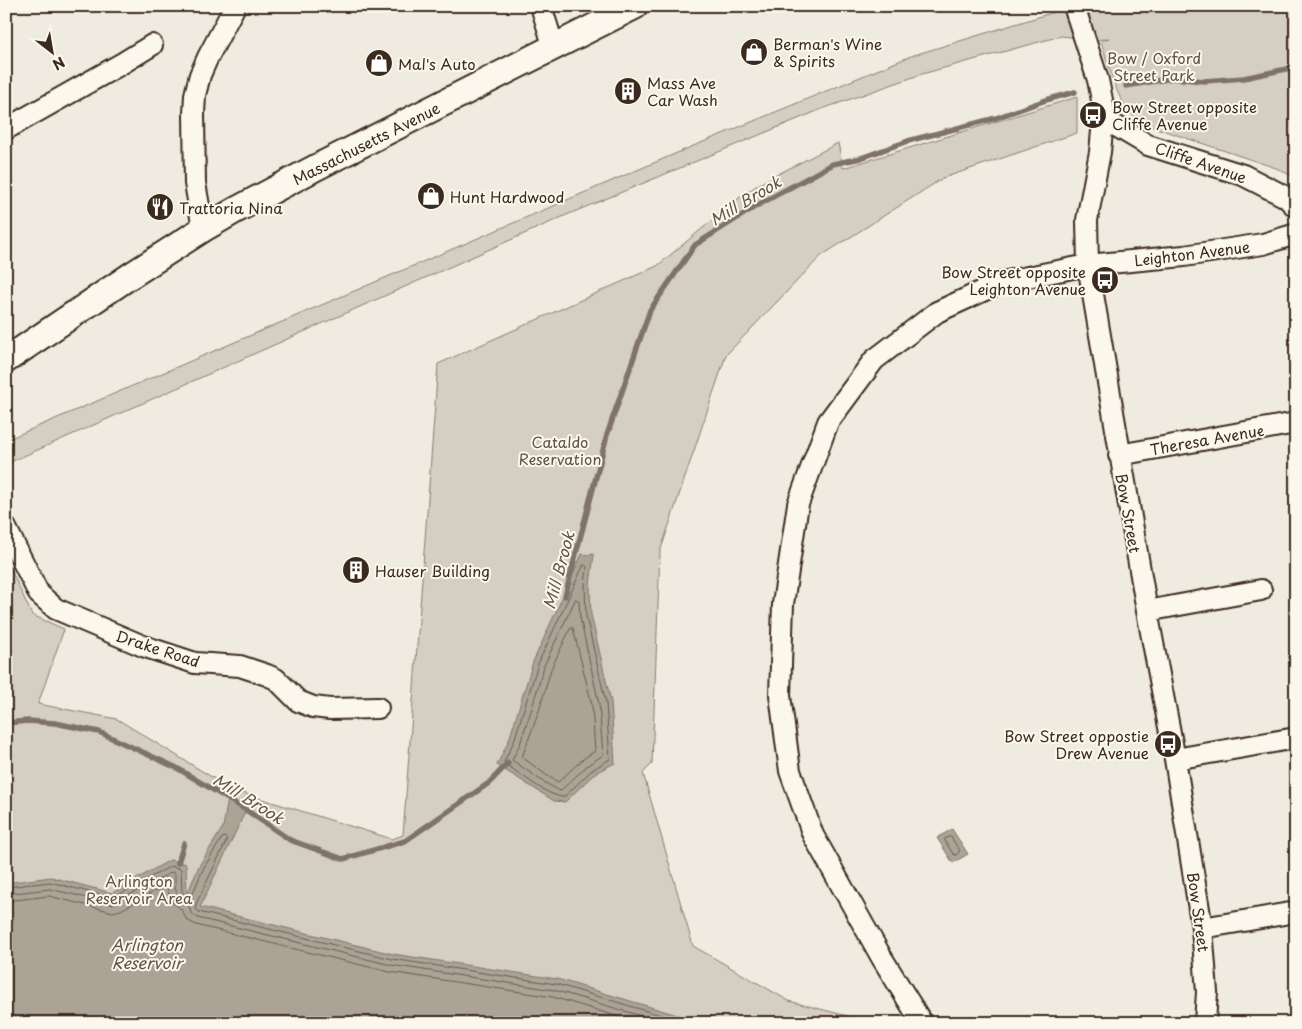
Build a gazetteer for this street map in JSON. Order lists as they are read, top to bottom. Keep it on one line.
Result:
{"streets":{"main road":["Massachusetts Avenue"],"street":["Cliffe Avenue","Leighton Avenue","Theresa Avenue","Bow Street","Drake Road"]},"crossings":[["Cliffe Avenue","Bow Street"],["Leighton Avenue","Bow Street"],["Theresa Avenue","Bow Street"]],"water":["Mill Brook","Arlington Reservoir"],"parks":["Bow / Oxford Street Park","Cataldo Reservation","Arlington Reservoir Area"],"places":{"shop":["Berman's Wine & Spirits","Mal's Auto","Hunt Hardwood"],"building":["Mass Ave Car Wash","Hauser Building"],"bus stop":["Bow Street opposite Cliffe Avenue","Bow Street opposite Leighton Avenue","Bow Street oppostie Drew Avenue"],"restaurant":["Trattoria Nina"]},"north":"bottom right"}
